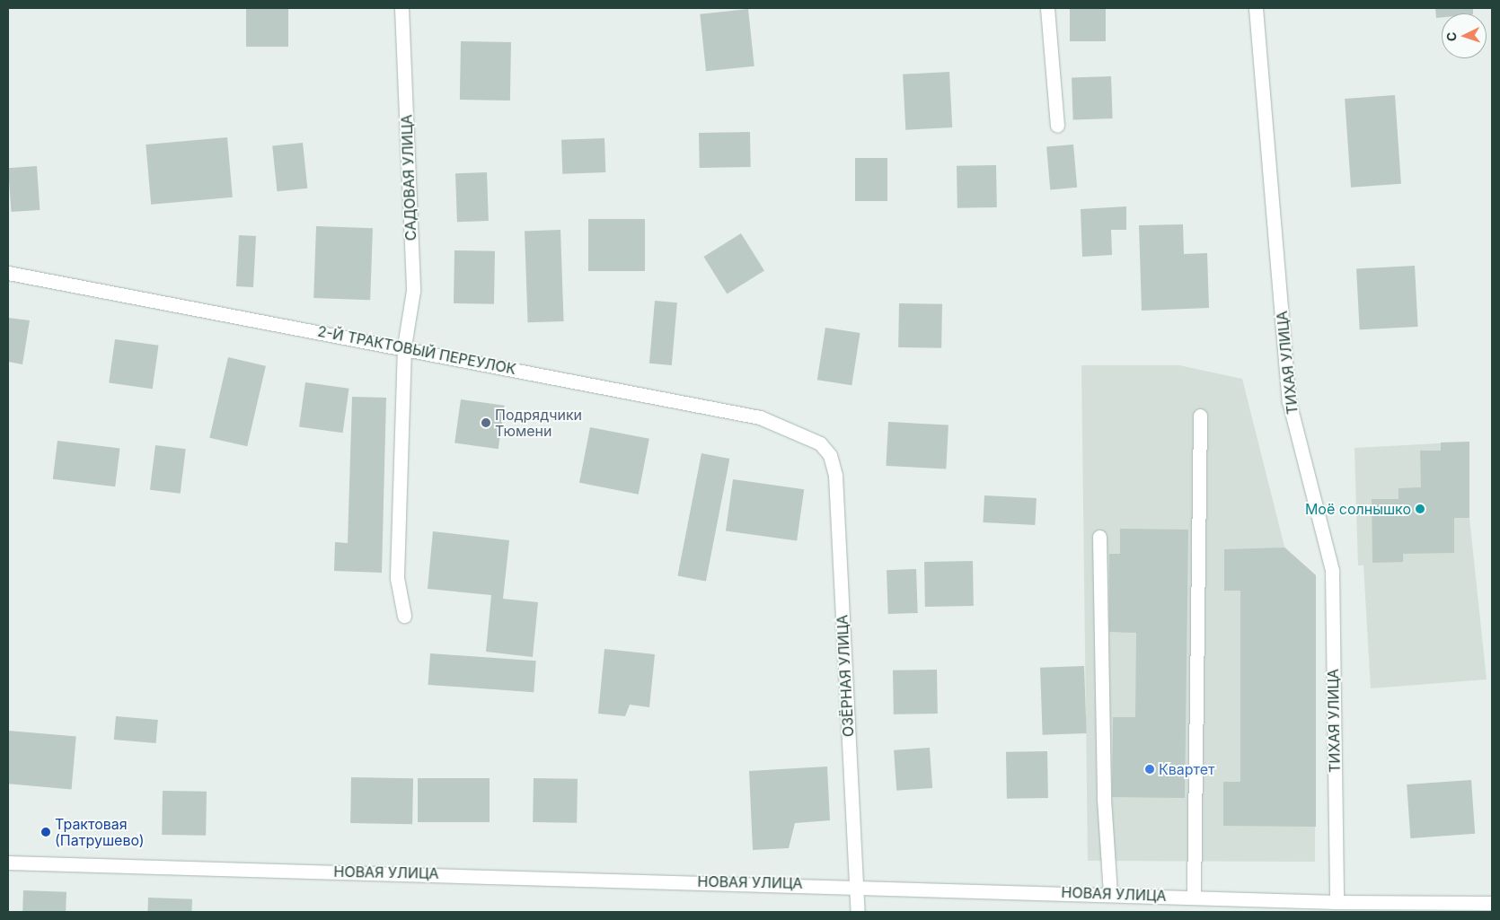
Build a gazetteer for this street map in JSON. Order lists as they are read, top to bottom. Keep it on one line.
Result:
{"streets":{"street":["САДОВАЯ УЛИЦА","2-Й ТРАКТОВЫЙ ПЕРЕУЛОК","ТИХАЯ УЛИЦА","ОЗЁРНАЯ УЛИЦА","НОВАЯ УЛИЦА"]},"crossings":[["САДОВАЯ УЛИЦА","2-Й ТРАКТОВЫЙ ПЕРЕУЛОК"],["2-Й ТРАКТОВЫЙ ПЕРЕУЛОК","ОЗЁРНАЯ УЛИЦА"],["ТИХАЯ УЛИЦА","НОВАЯ УЛИЦА"],["ОЗЁРНАЯ УЛИЦА","НОВАЯ УЛИЦА"]],"places":["Подрядчики Тюмени","Моё солнышко","Квартет","Трактовая (Патрушево)"],"north":"left"}
